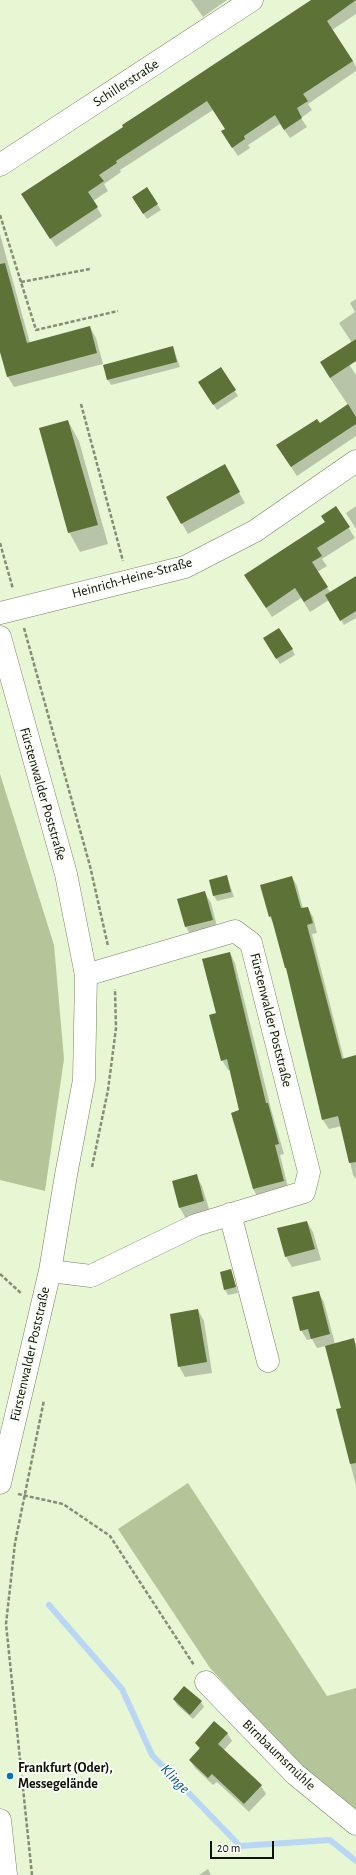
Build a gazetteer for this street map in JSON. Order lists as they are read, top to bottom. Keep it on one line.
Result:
{"streets":{"street":["Schillerstraße","Heinrich-Heine-Straße","Fürstenwalder Poststraße","Birnbaumsmühle"]},"water":["Klinge"],"places":["Frankfurt (Oder), Messegelände"],"scale_bar":"20 m"}
